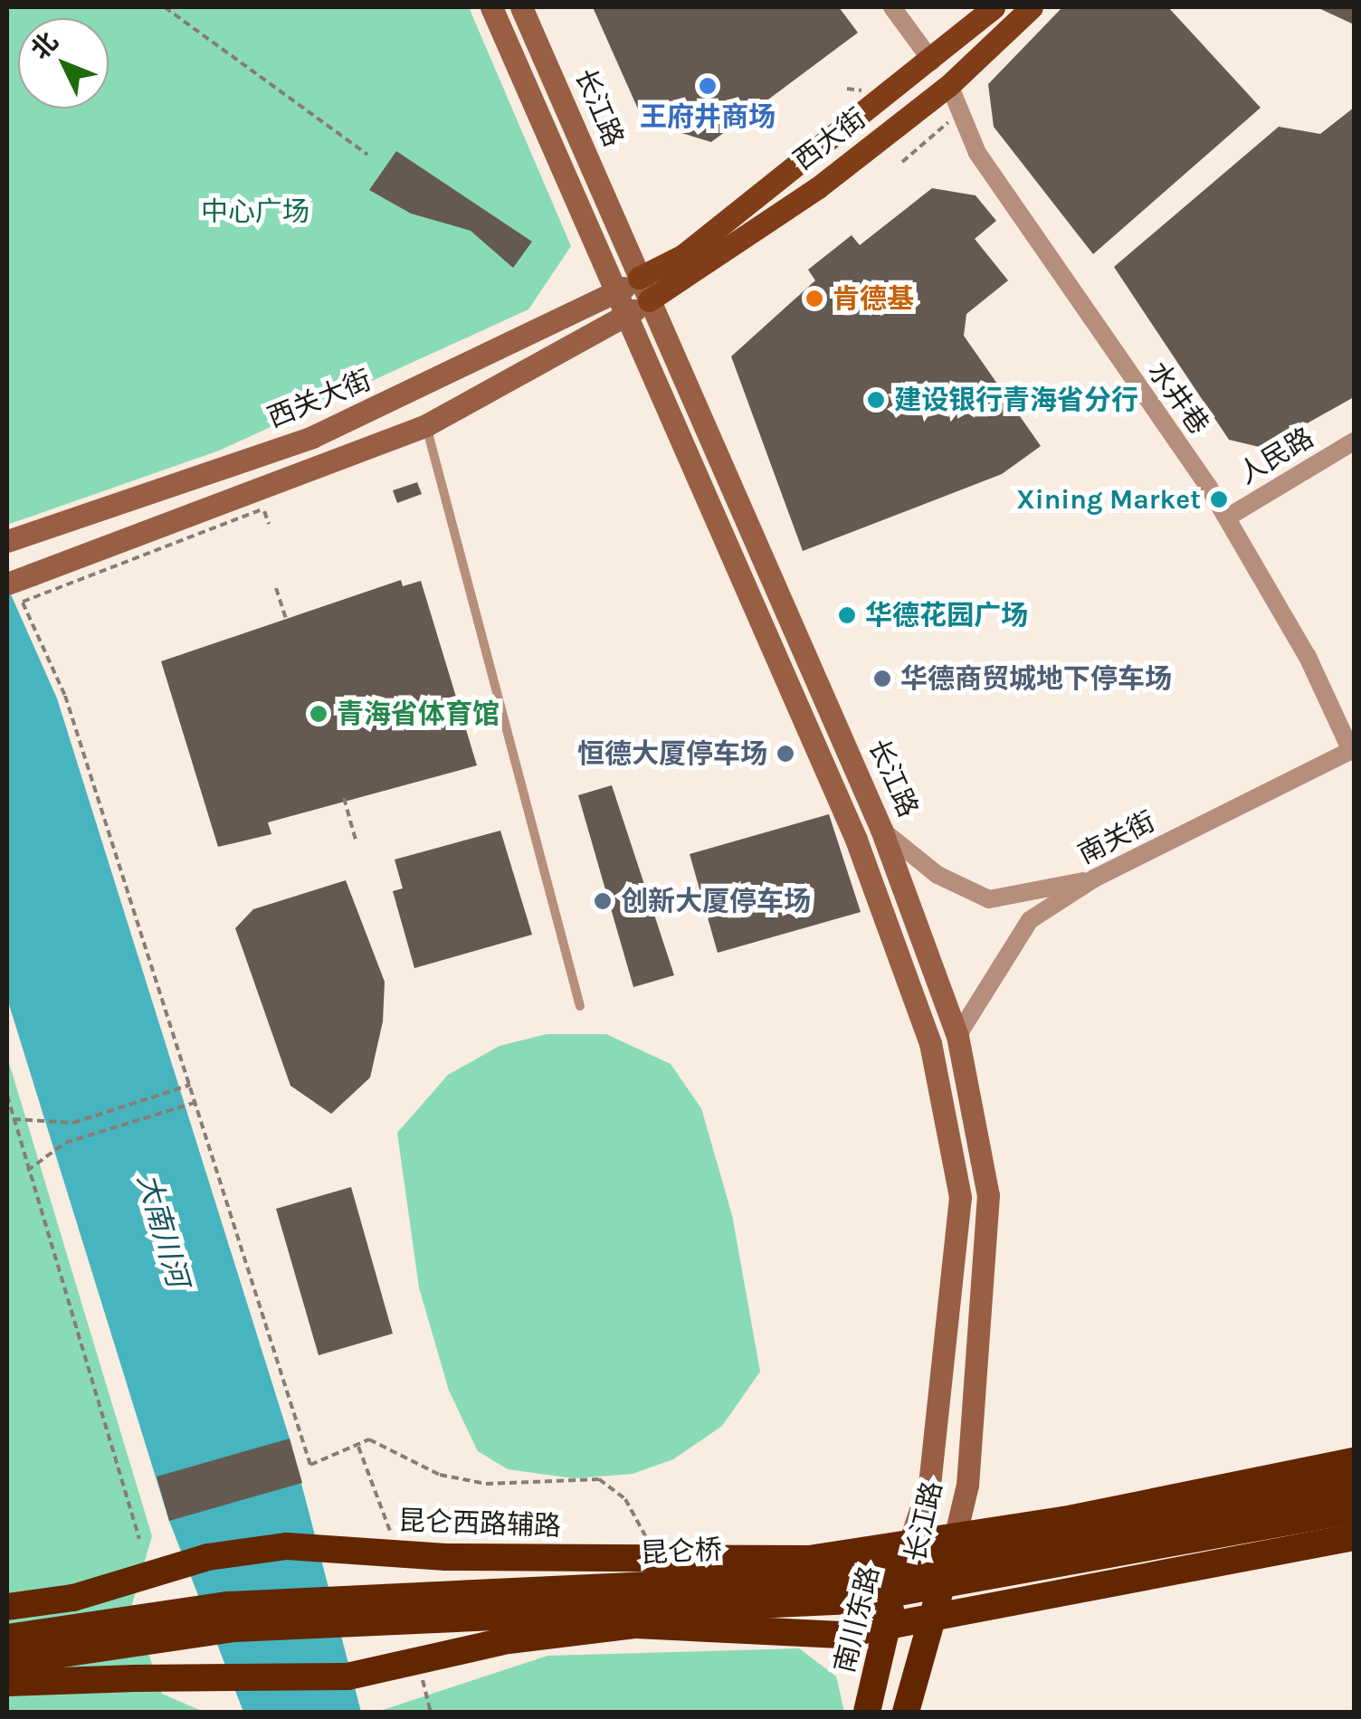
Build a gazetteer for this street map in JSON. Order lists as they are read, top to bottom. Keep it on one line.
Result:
{"streets":{"highway":["长江路","昆仑西路辅路","昆仑桥","南川东路"],"main road":["西大街","西关大街"],"street":["水井巷","人民路","南关街"]},"crossings":[["长江路","西大街"],["长江路","西关大街"],["长江路","南关街"],["长江路","昆仑西路辅路"],["长江路","南川东路"],["西大街","水井巷"],["西大街","西关大街"],["水井巷","人民路"],["水井巷","南关街"],["昆仑西路辅路","南川东路"]],"water":["大南川河"],"parks":["中心广场"],"places":["王府井商场","肯德基","建设银行青海省分行","Xining Market","华德花园广场","华德商贸城地下停车场","青海省体育馆","恒德大厦停车场","创新大厦停车场"],"north":"top left"}
